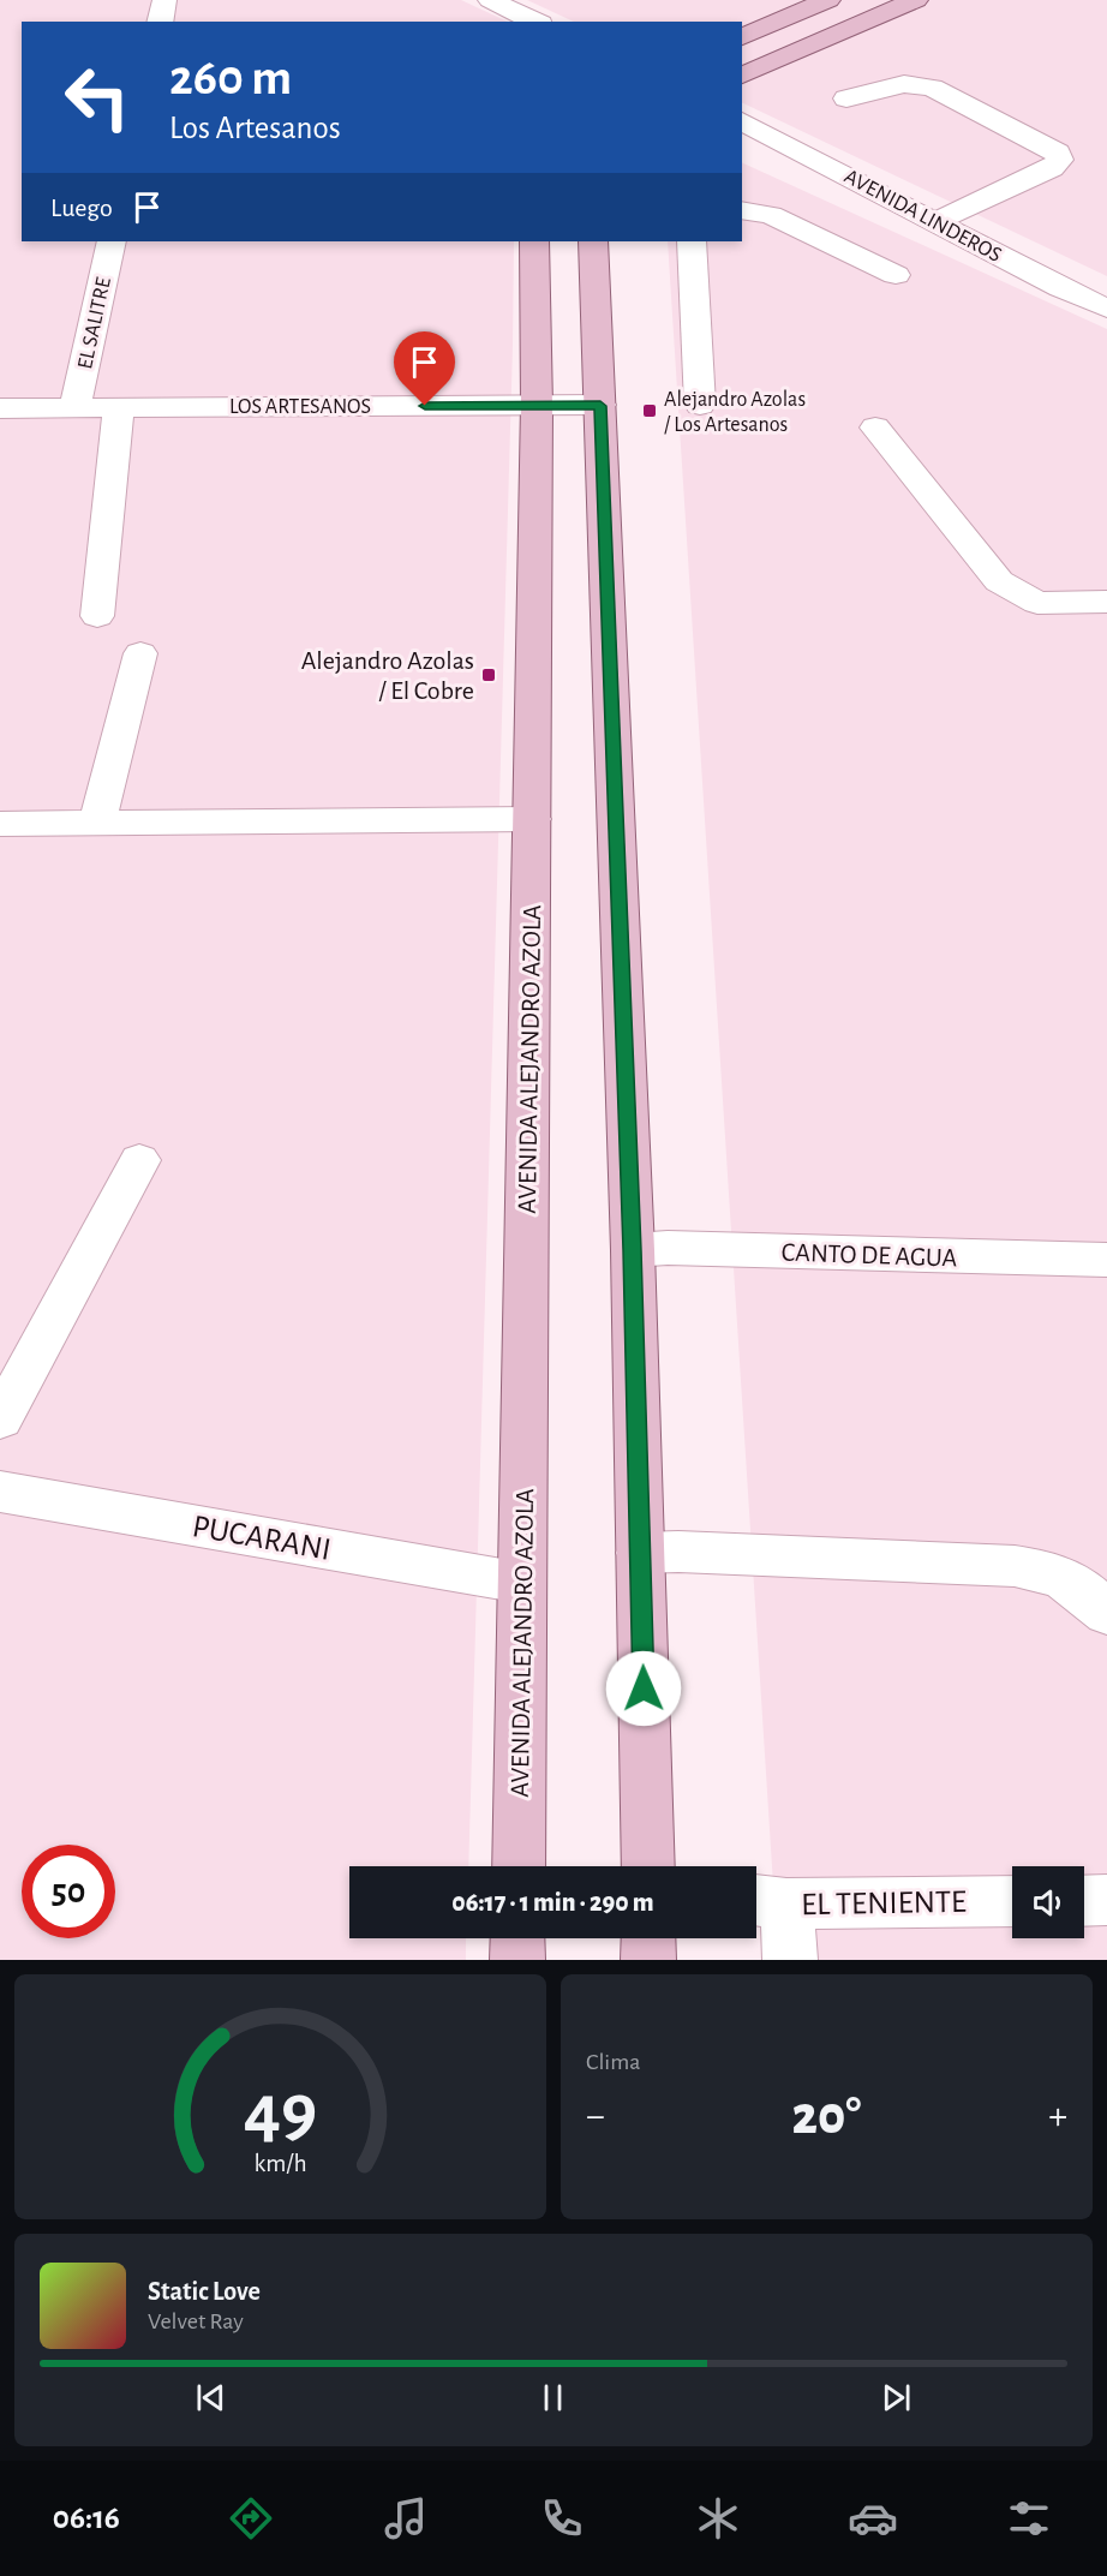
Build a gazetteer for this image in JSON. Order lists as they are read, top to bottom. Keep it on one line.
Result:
{"streets":{"main road":["AVENIDA ALEJANDRO AZOLA"],"street":["AVENIDA LINDEROS","EL SALITRE","LOS ARTESANOS","CANTO DE AGUA","PUCARANI","EL TENIENTE"]},"crossings":[["EL SALITRE","LOS ARTESANOS"],["LOS ARTESANOS","AVENIDA ALEJANDRO AZOLA"],["AVENIDA ALEJANDRO AZOLA","PUCARANI"]],"places":{"transit":["Alejandro Azolas / Los Artesanos","Alejandro Azolas / El Cobre"]},"page":{"turn":["260 m","Los Artesanos"],"then":"Luego","limit":"50","trip":"06:17 · 1 min · 290 m","tile":"Clima","heat":["−","20°","+"],"song":["Static Love","Velvet Ray"],"tabs":"06:16","gauge":["49","km/h"]}}
